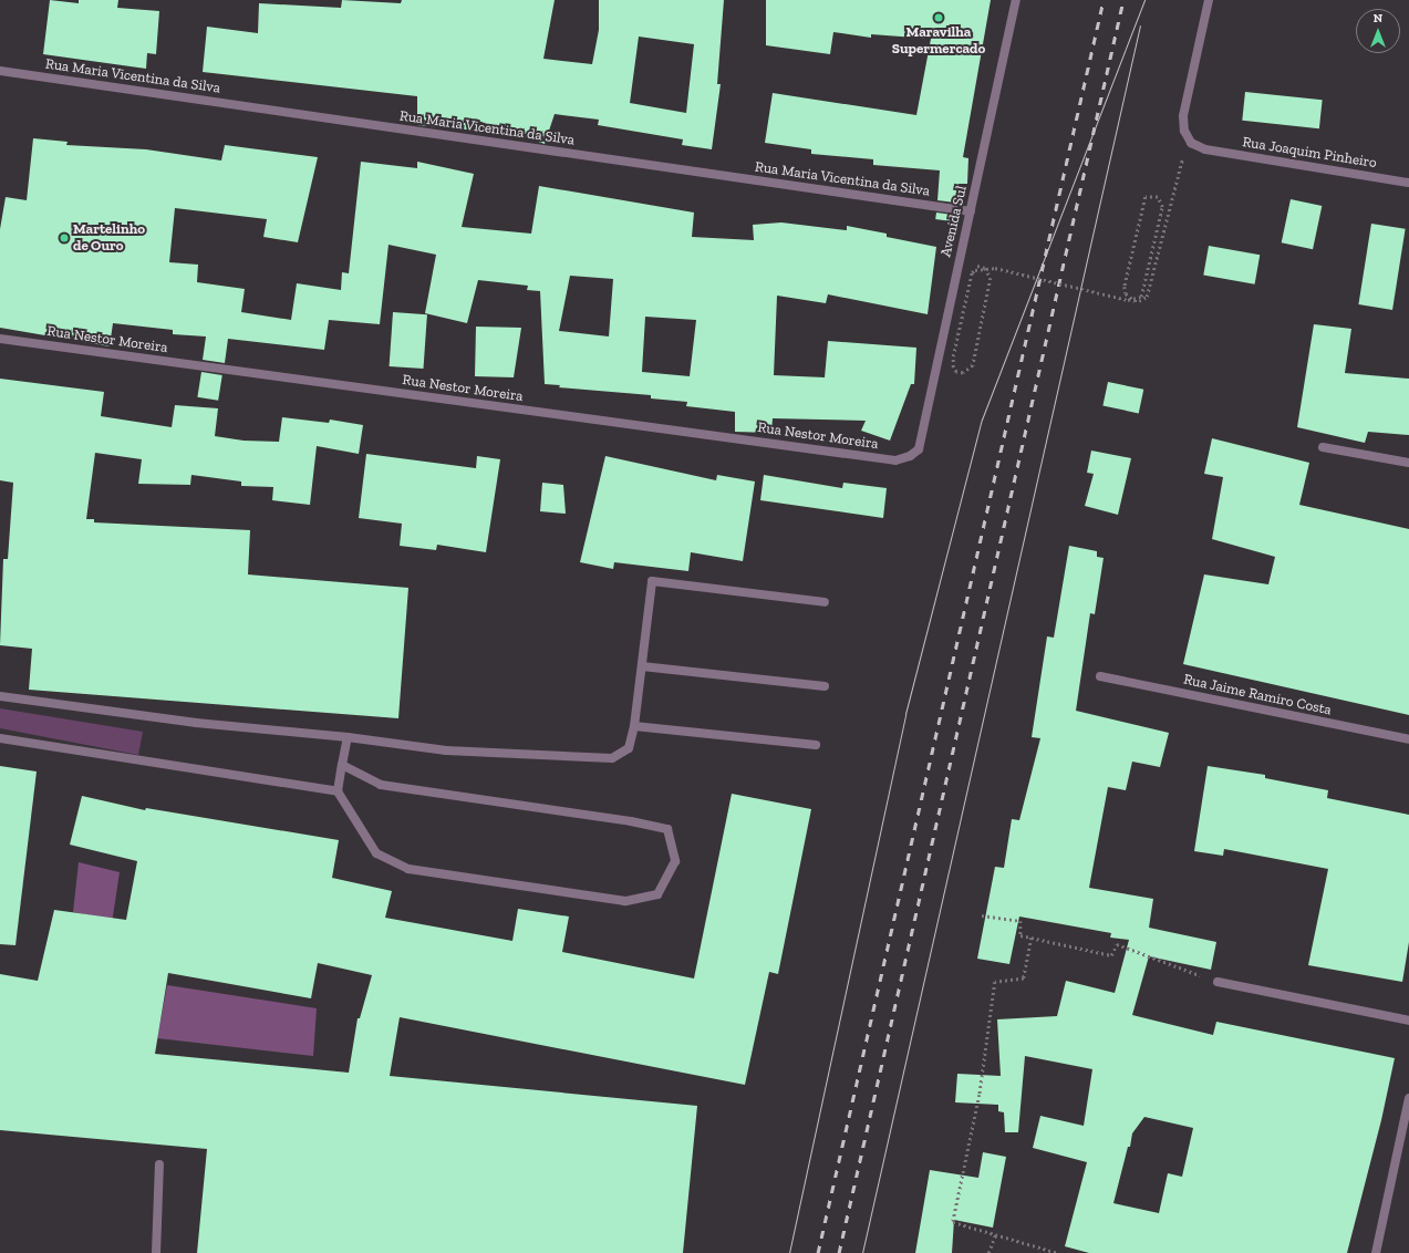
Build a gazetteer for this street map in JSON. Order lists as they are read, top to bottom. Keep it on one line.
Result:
{"streets":{"street":["Rua Maria Vicentina da Silva","Rua Joaquim Pinheiro","Avenida Sul","Rua Nestor Moreira","Rua Jaime Ramiro Costa"]},"crossings":[["Rua Maria Vicentina da Silva","Avenida Sul"],["Avenida Sul","Rua Nestor Moreira"]],"places":["Maravilha Supermercado","Martelinho de Ouro"],"north":"top"}
